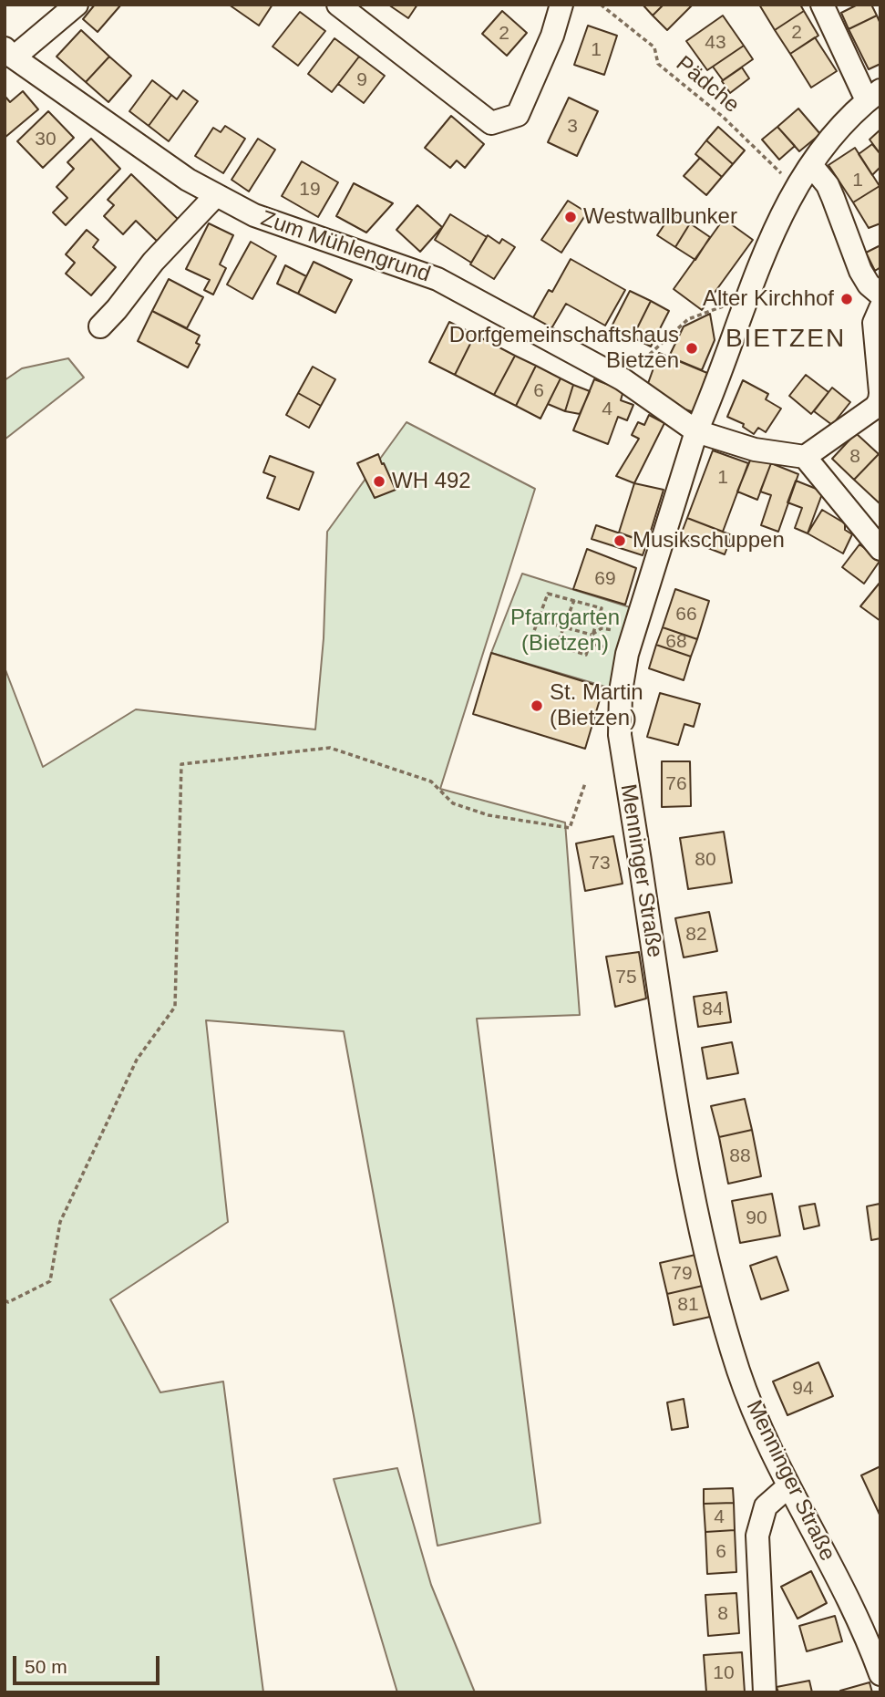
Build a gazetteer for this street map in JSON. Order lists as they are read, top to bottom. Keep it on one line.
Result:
{"streets":{"street":["Zum Mühlengrund","Menninger Straße"],"path":["Pädche"]},"crossings":[["Pädche","Menninger Straße"],["Zum Mühlengrund","Menninger Straße"]],"districts":["BIETZEN"],"parks":["Pfarrgarten (Bietzen)"],"places":["Westwallbunker","Alter Kirchhof","Dorfgemeinschaftshaus Bietzen","WH 492","Musikschuppen","St. Martin (Bietzen)"],"house_numbers":["2","2","43","1","9","3","30","1","19","6","4","8","1","69","66","68","76","80","73","82","75","84","88","90","79","81","94","4","6","8","10"],"scale_bar":"50 m"}
